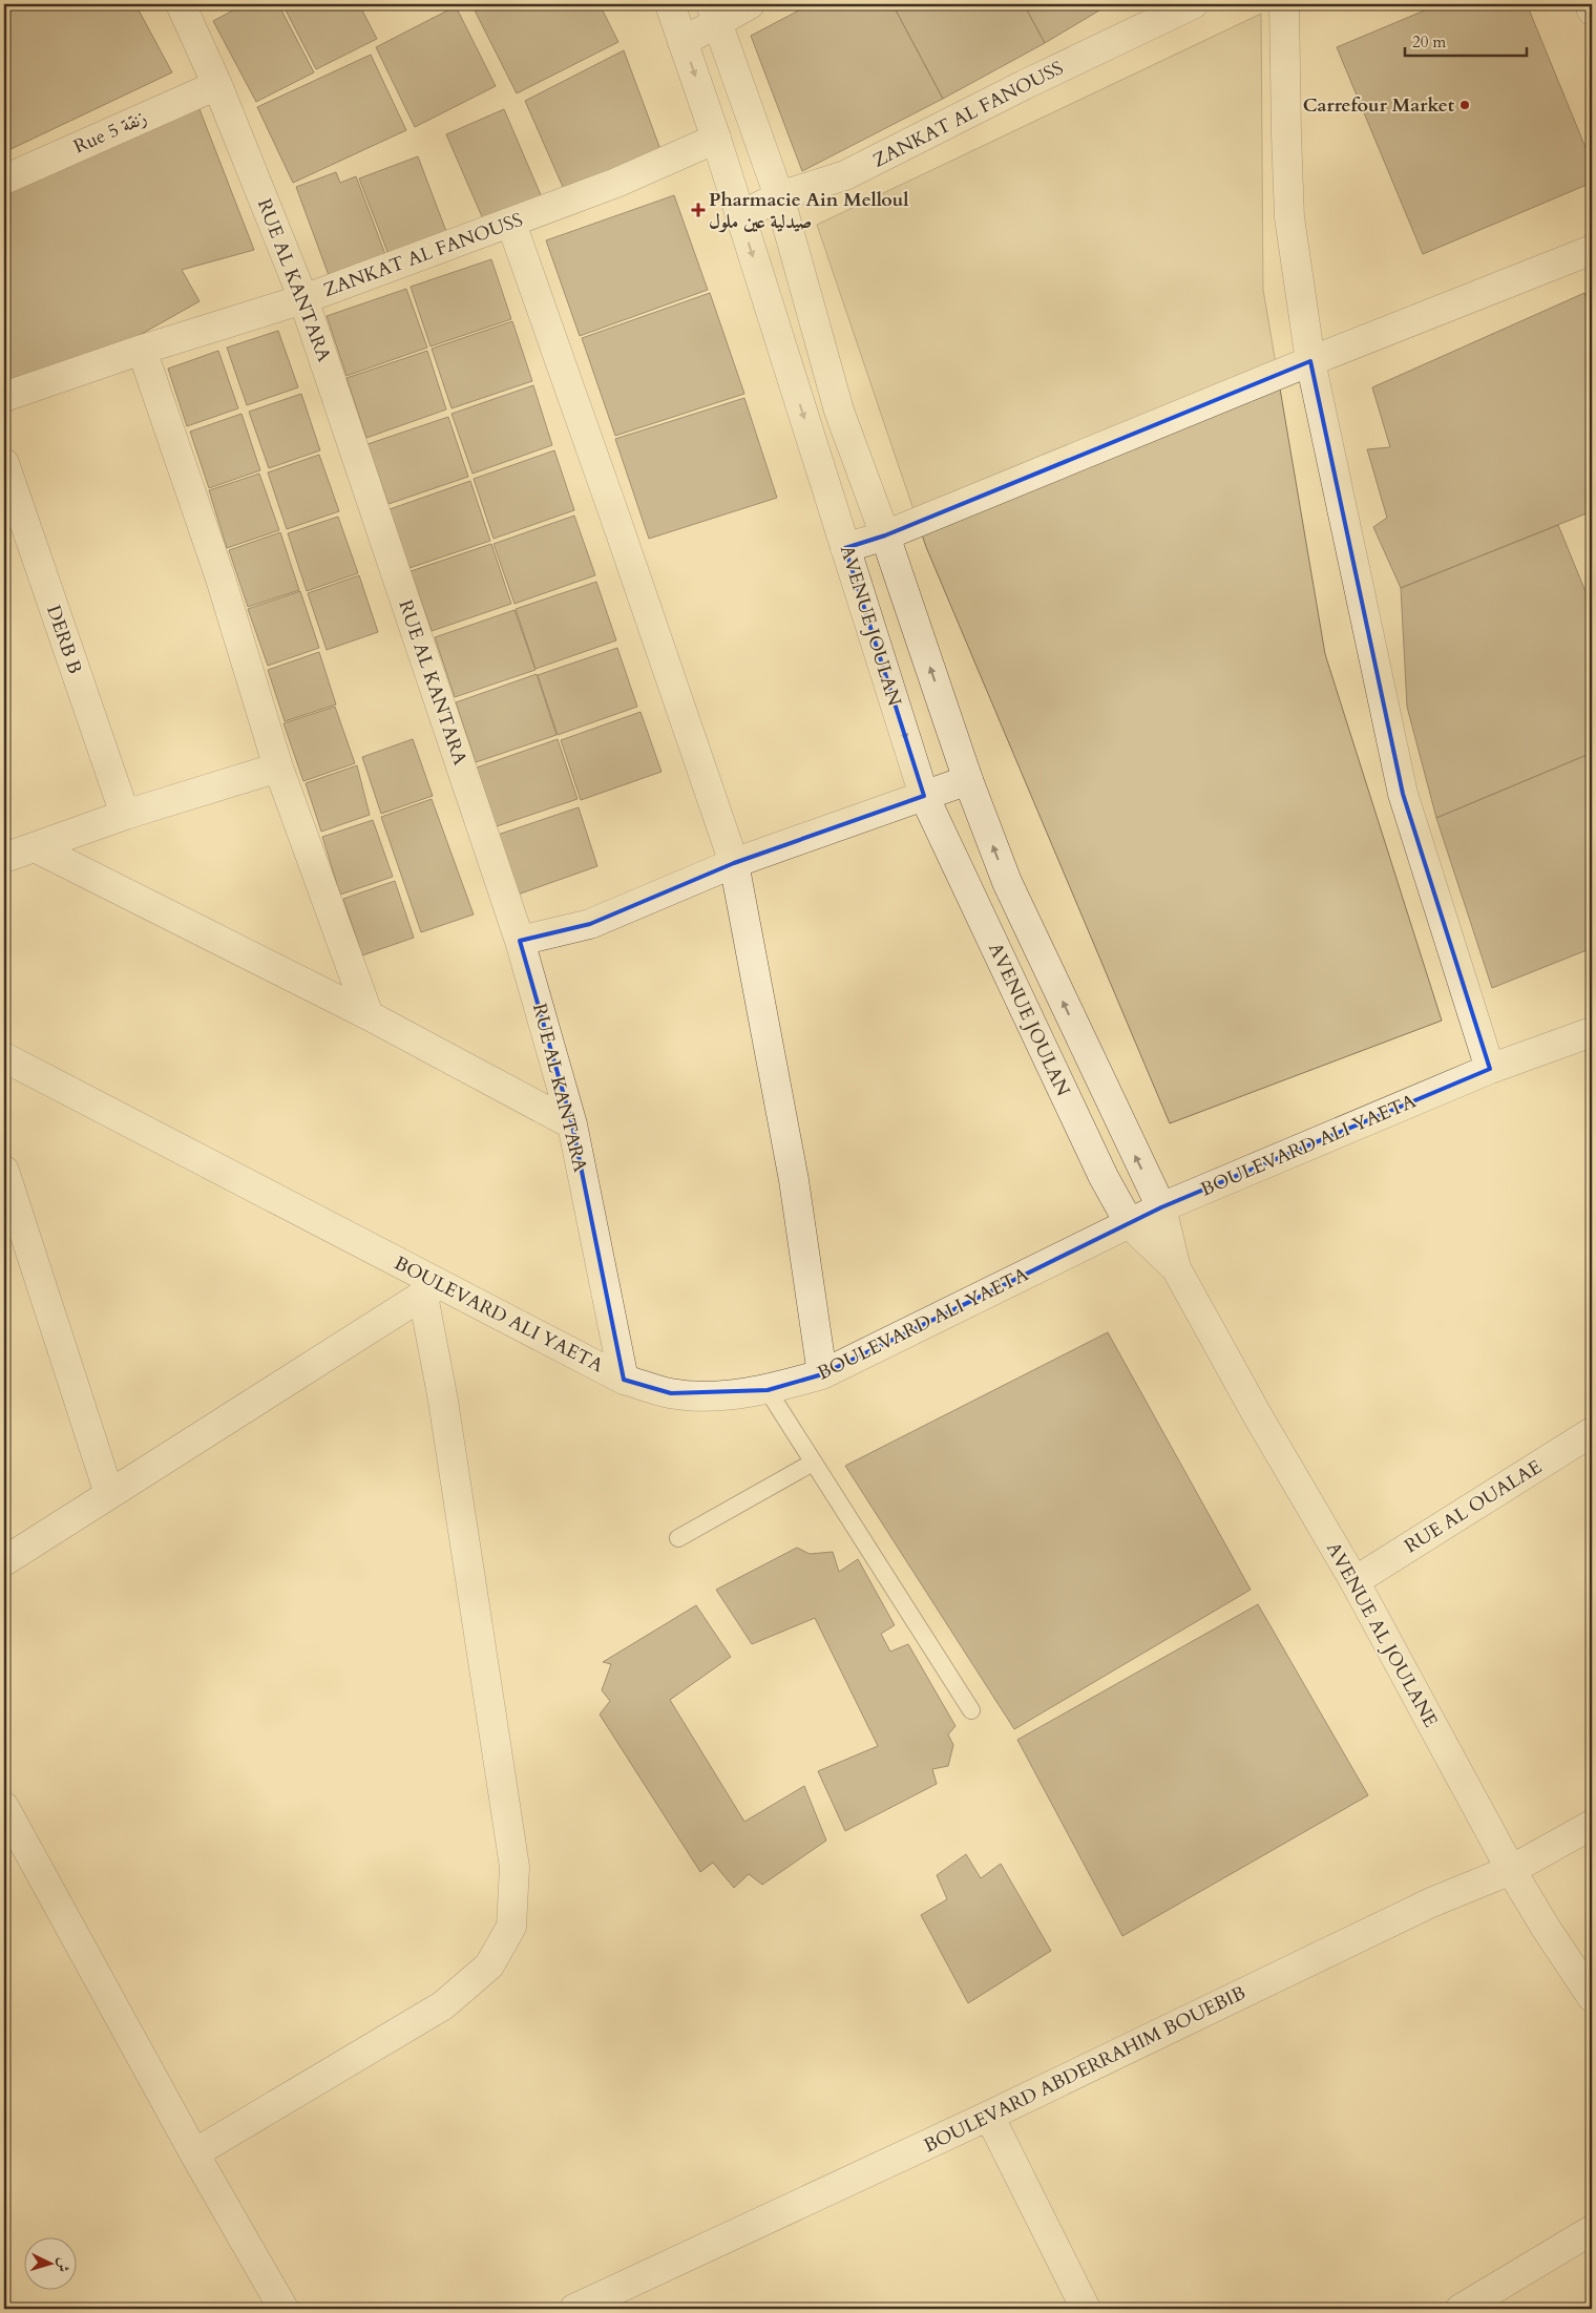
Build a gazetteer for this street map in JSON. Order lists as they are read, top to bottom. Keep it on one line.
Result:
{"streets":{"street":["ZANKAT AL FANOUSS","Rue 5 زنقة","RUE AL KANTARA","AVENUE JOULAN","DERB B","BOULEVARD ALI YAETA","RUE AL OUALAE","AVENUE AL JOULANE","BOULEVARD ABDERRAHIM BOUEBIB"]},"crossings":[["ZANKAT AL FANOUSS","RUE AL KANTARA"],["ZANKAT AL FANOUSS","AVENUE JOULAN"],["Rue 5 زنقة","RUE AL KANTARA"],["RUE AL KANTARA","BOULEVARD ALI YAETA"],["AVENUE JOULAN","BOULEVARD ALI YAETA"],["AVENUE JOULAN","AVENUE AL JOULANE"],["BOULEVARD ALI YAETA","AVENUE AL JOULANE"],["RUE AL OUALAE","AVENUE AL JOULANE"],["AVENUE AL JOULANE","BOULEVARD ABDERRAHIM BOUEBIB"]],"places":{"other":["Carrefour Market"],"health":["Pharmacie Ain Melloul صيدلية عين ملول"]},"scale_bar":"20 m","north":"right"}
